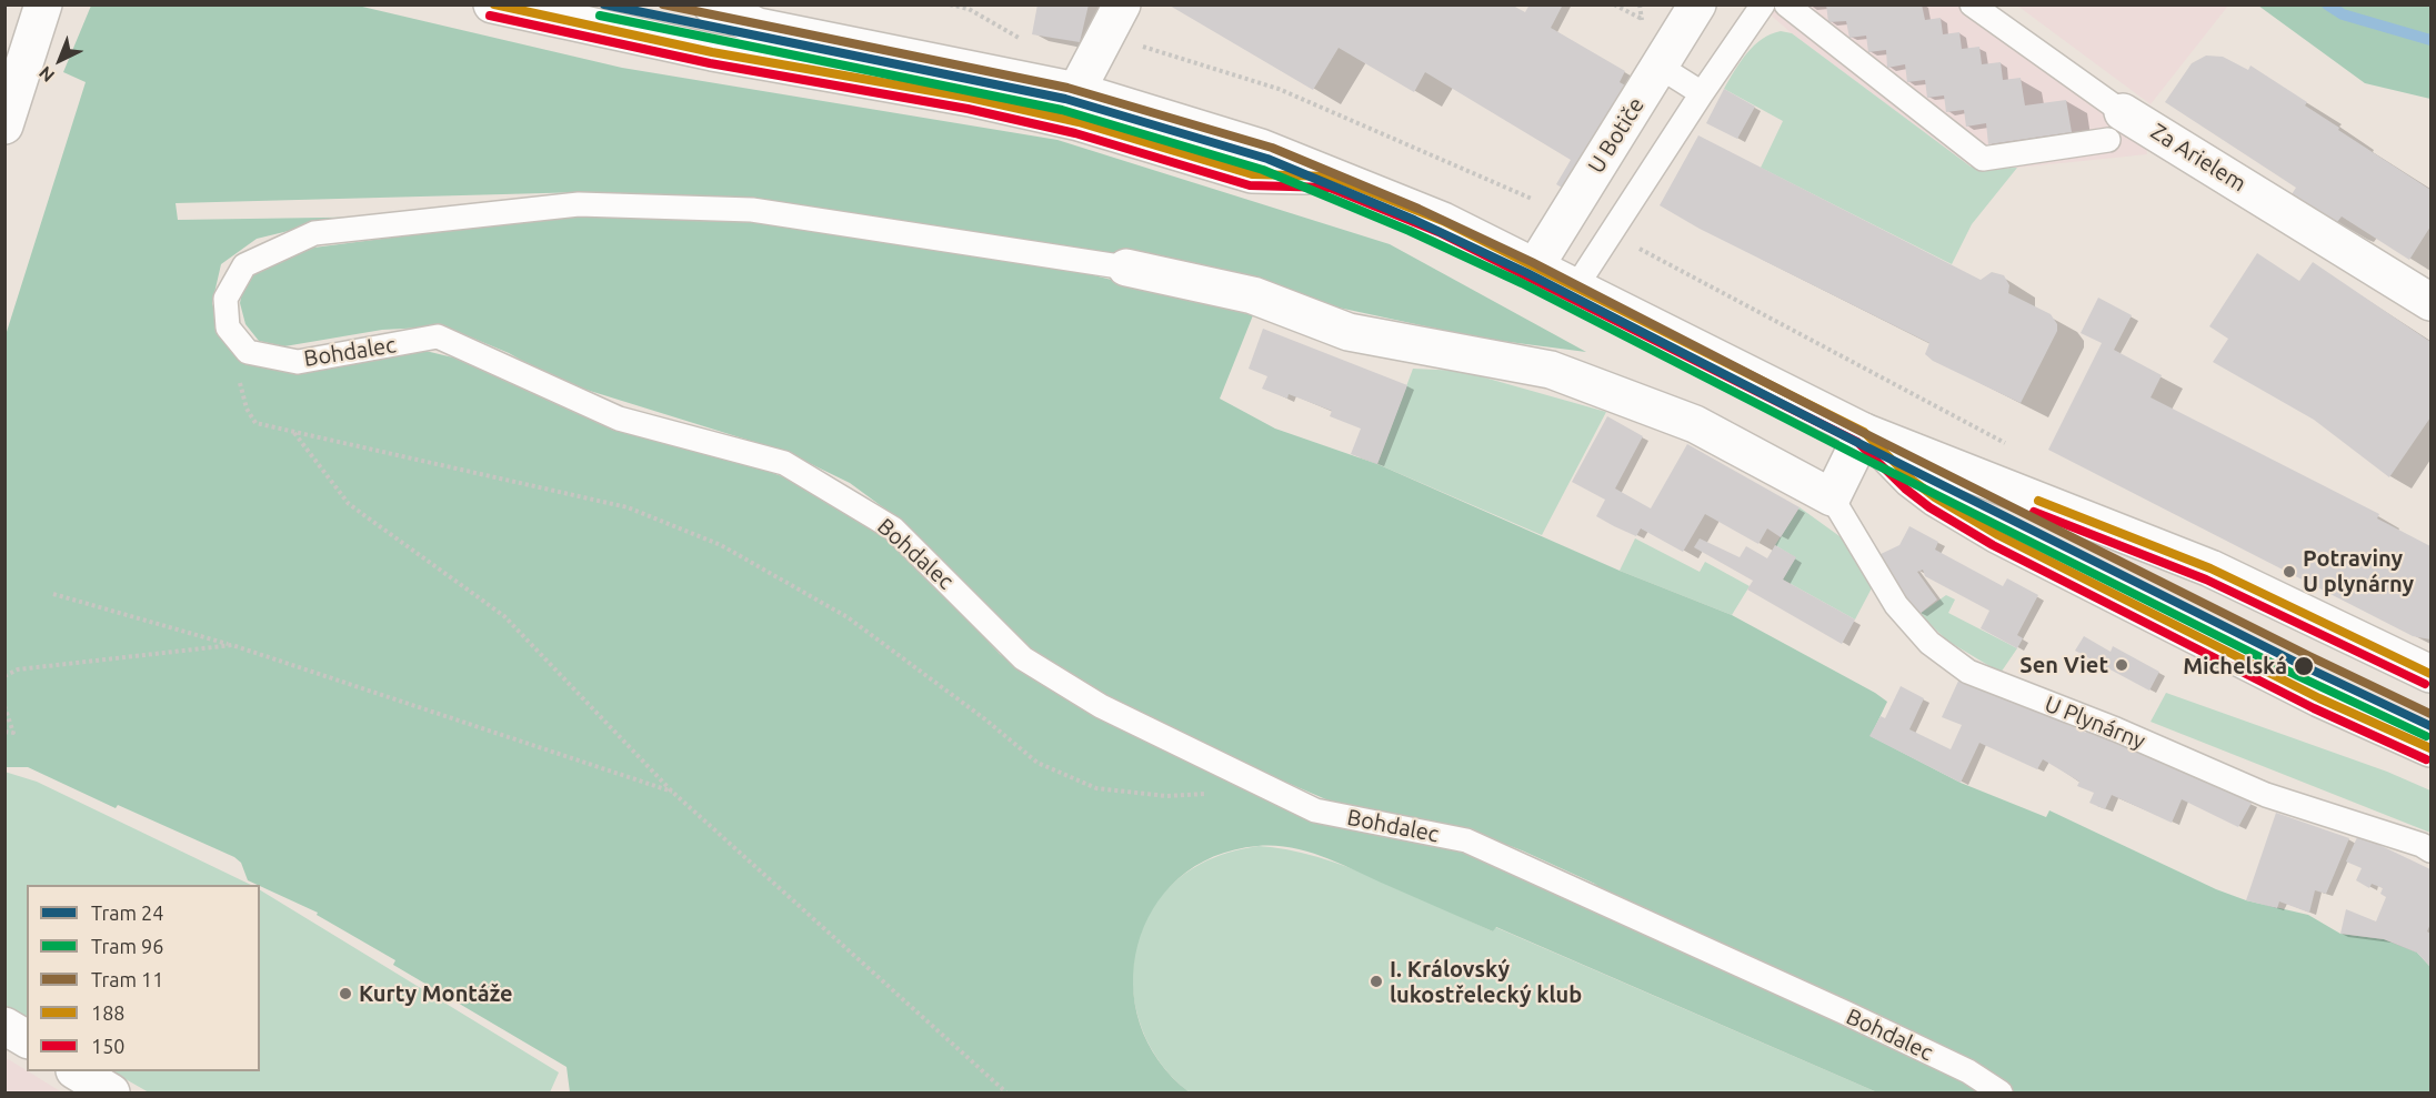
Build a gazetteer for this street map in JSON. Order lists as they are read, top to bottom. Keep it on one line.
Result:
{"streets":{"street":["U Botiče","Za Arielem","Bohdalec"],"lane":["U Plynárny"]},"crossings":[["Bohdalec","U Plynárny"]],"places":["Potraviny U plynárny","Sen Viet","Michelská","I. Královský lukostřelecký klub","Kurty Montáže"],"lines":["tram line 24","tram line 11","transit line 188","tram line 96","transit line 150"],"legend":["Tram 24","Tram 96","Tram 11","188","150"],"north":"bottom left"}
